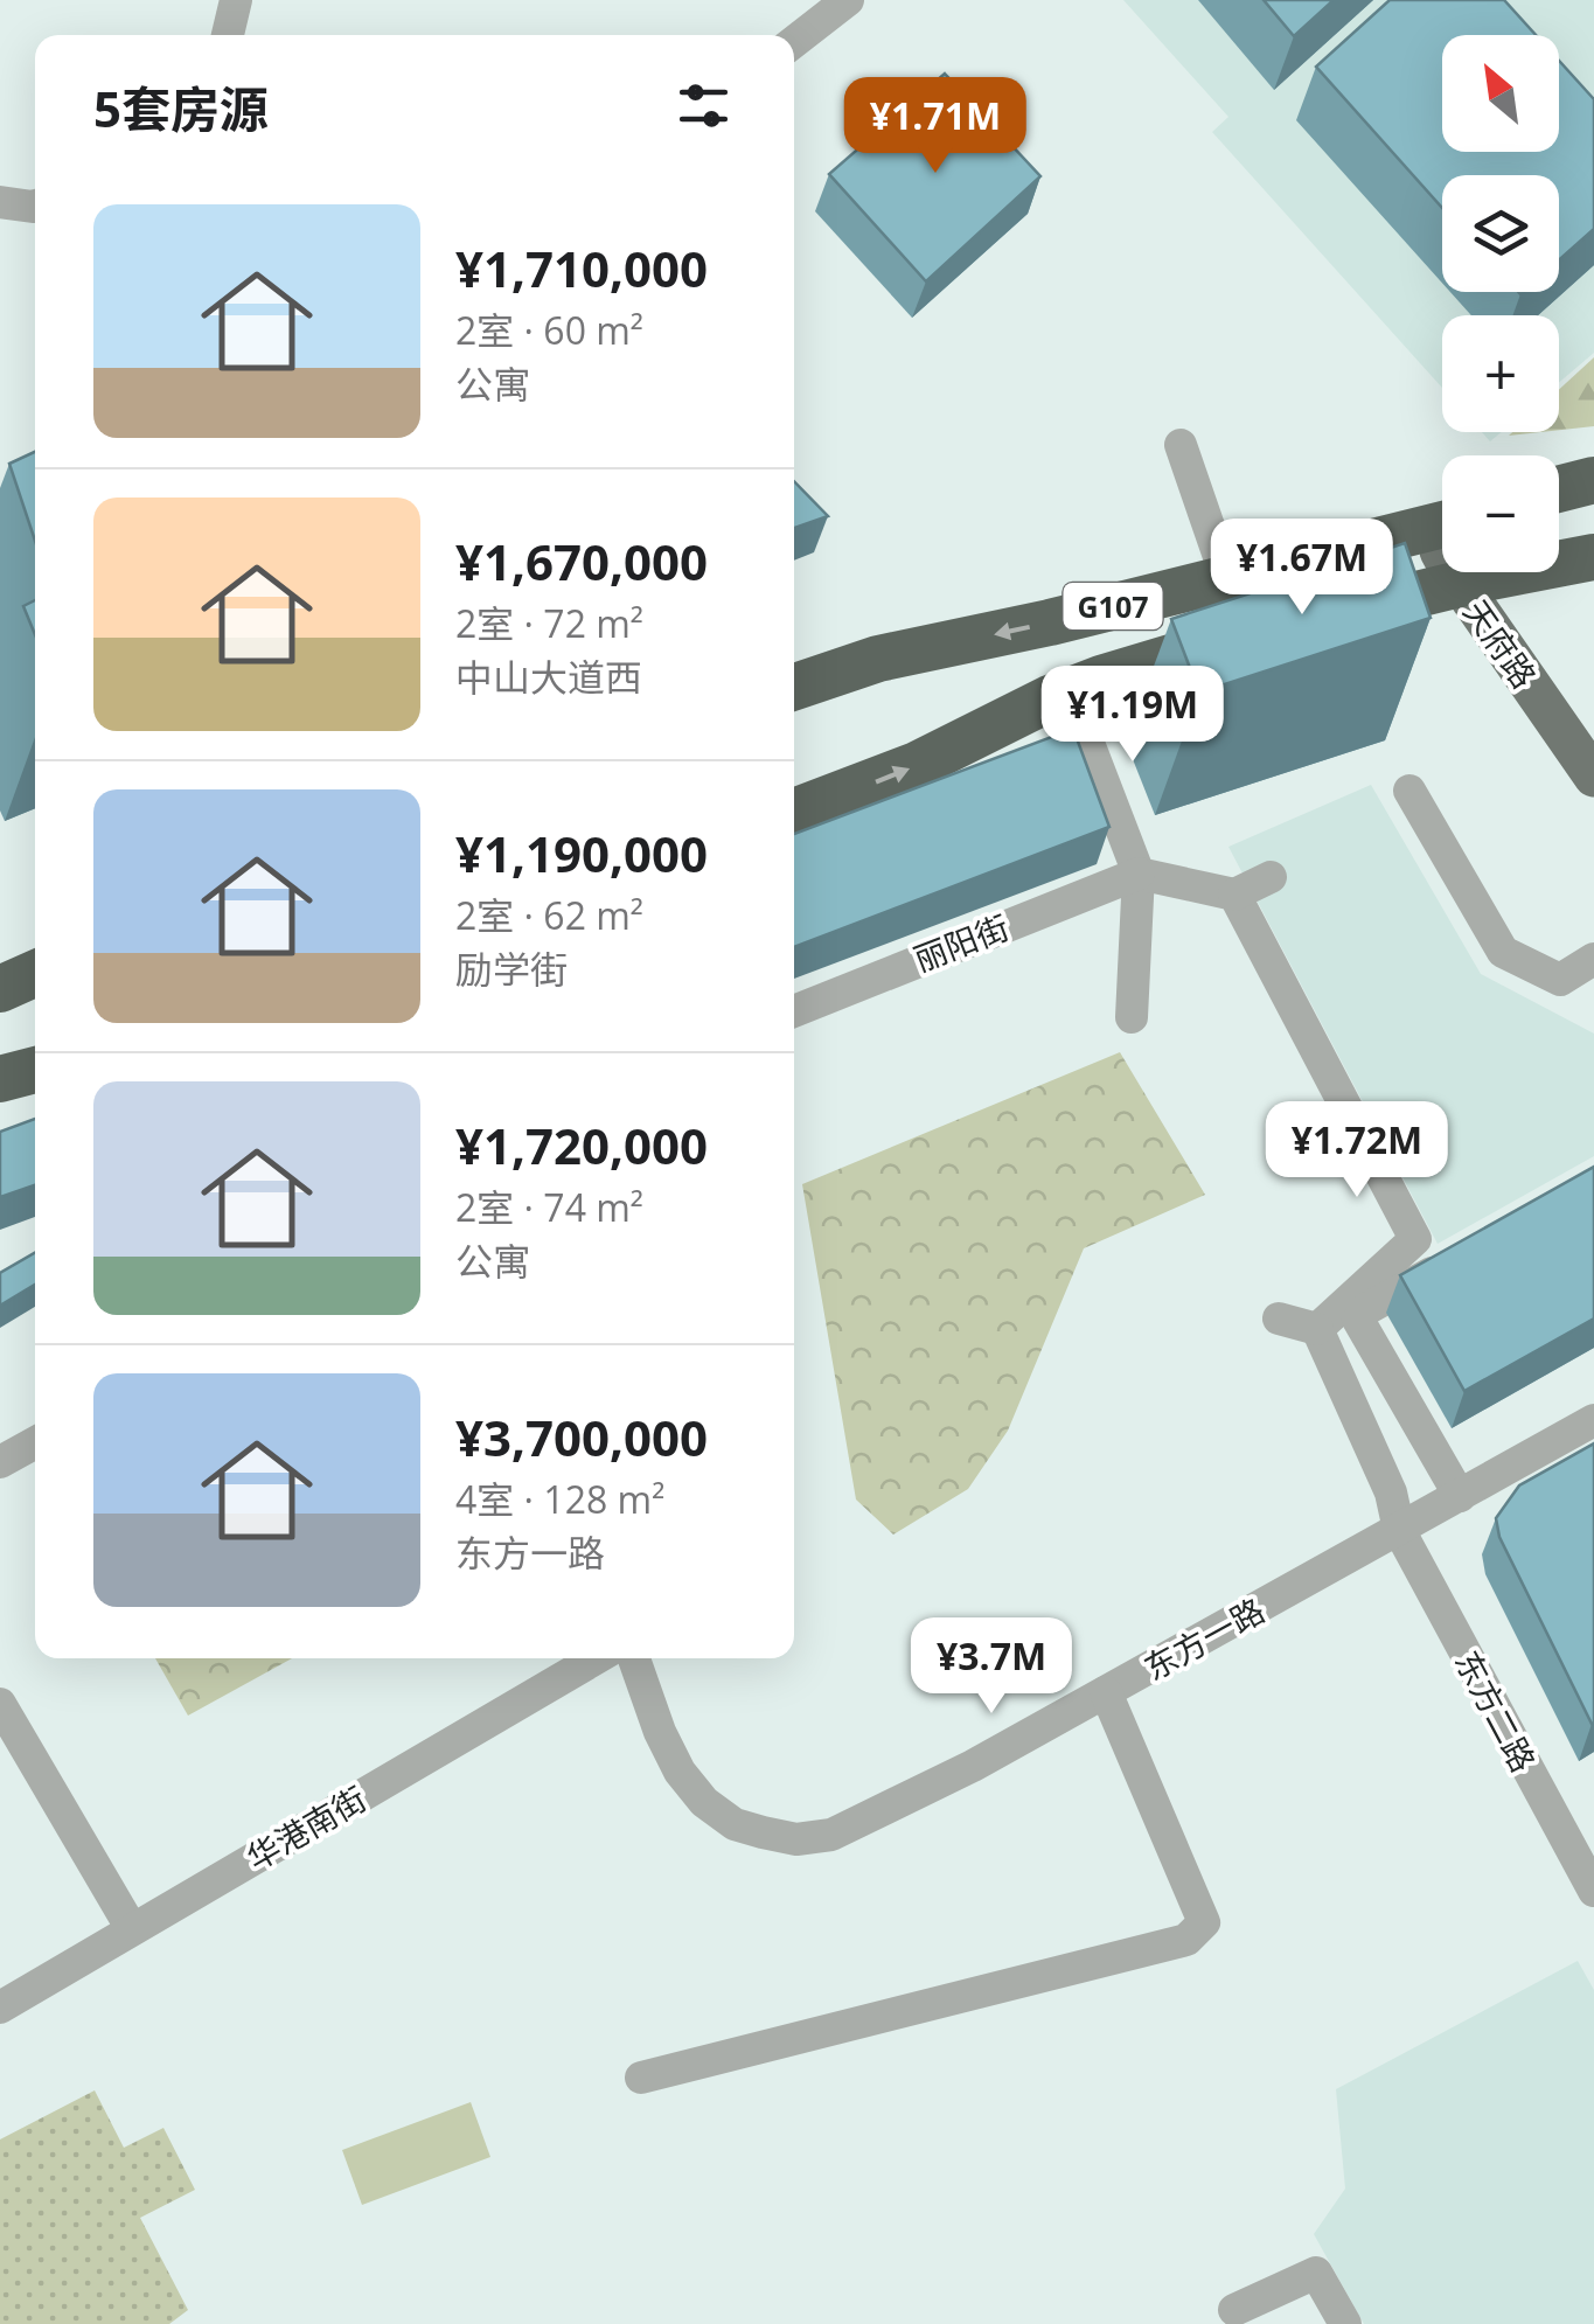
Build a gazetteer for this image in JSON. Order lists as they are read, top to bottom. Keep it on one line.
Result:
{"streets":{"highway":["G107"],"main road":["天府路"],"street":["丽阳街","东方一路","东方二路","华港南街"]},"crossings":[["东方一路","东方二路"]],"north":"top left","page":{"map_buttons":["+","−"],"heading":"5套房源","price":["¥1.71M","¥1.67M","¥1.19M","¥1.72M","¥3.7M"],"list":[{"name":"¥1,710,000","note":"2室 · 60 m² · 公寓"},{"name":"¥1,670,000","note":"2室 · 72 m² · 中山大道西"},{"name":"¥1,190,000","note":"2室 · 62 m² · 励学街"},{"name":"¥1,720,000","note":"2室 · 74 m² · 公寓"},{"name":"¥3,700,000","note":"4室 · 128 m² · 东方一路"}]}}
